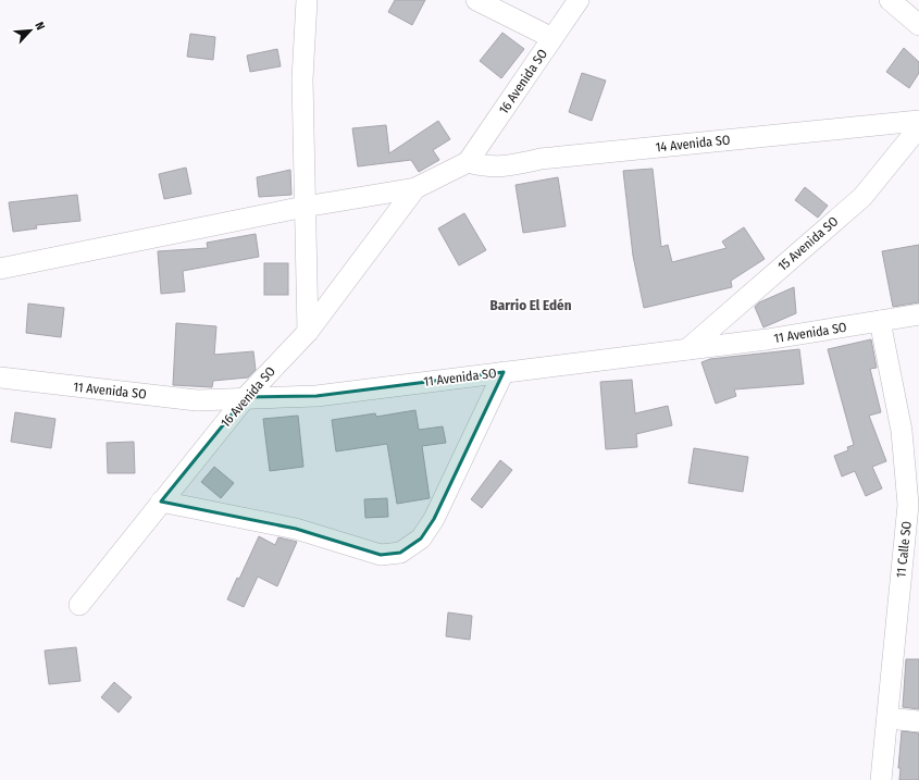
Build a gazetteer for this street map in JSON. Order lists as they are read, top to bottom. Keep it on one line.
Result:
{"streets":{"street":["16 Avenida SO","14 Avenida SO","15 Avenida SO","11 Avenida SO","11 Calle SO"]},"crossings":[["16 Avenida SO","14 Avenida SO"],["16 Avenida SO","11 Avenida SO"],["15 Avenida SO","11 Avenida SO"],["11 Avenida SO","11 Calle SO"]],"districts":["Barrio El Edén"],"north":"top right"}
